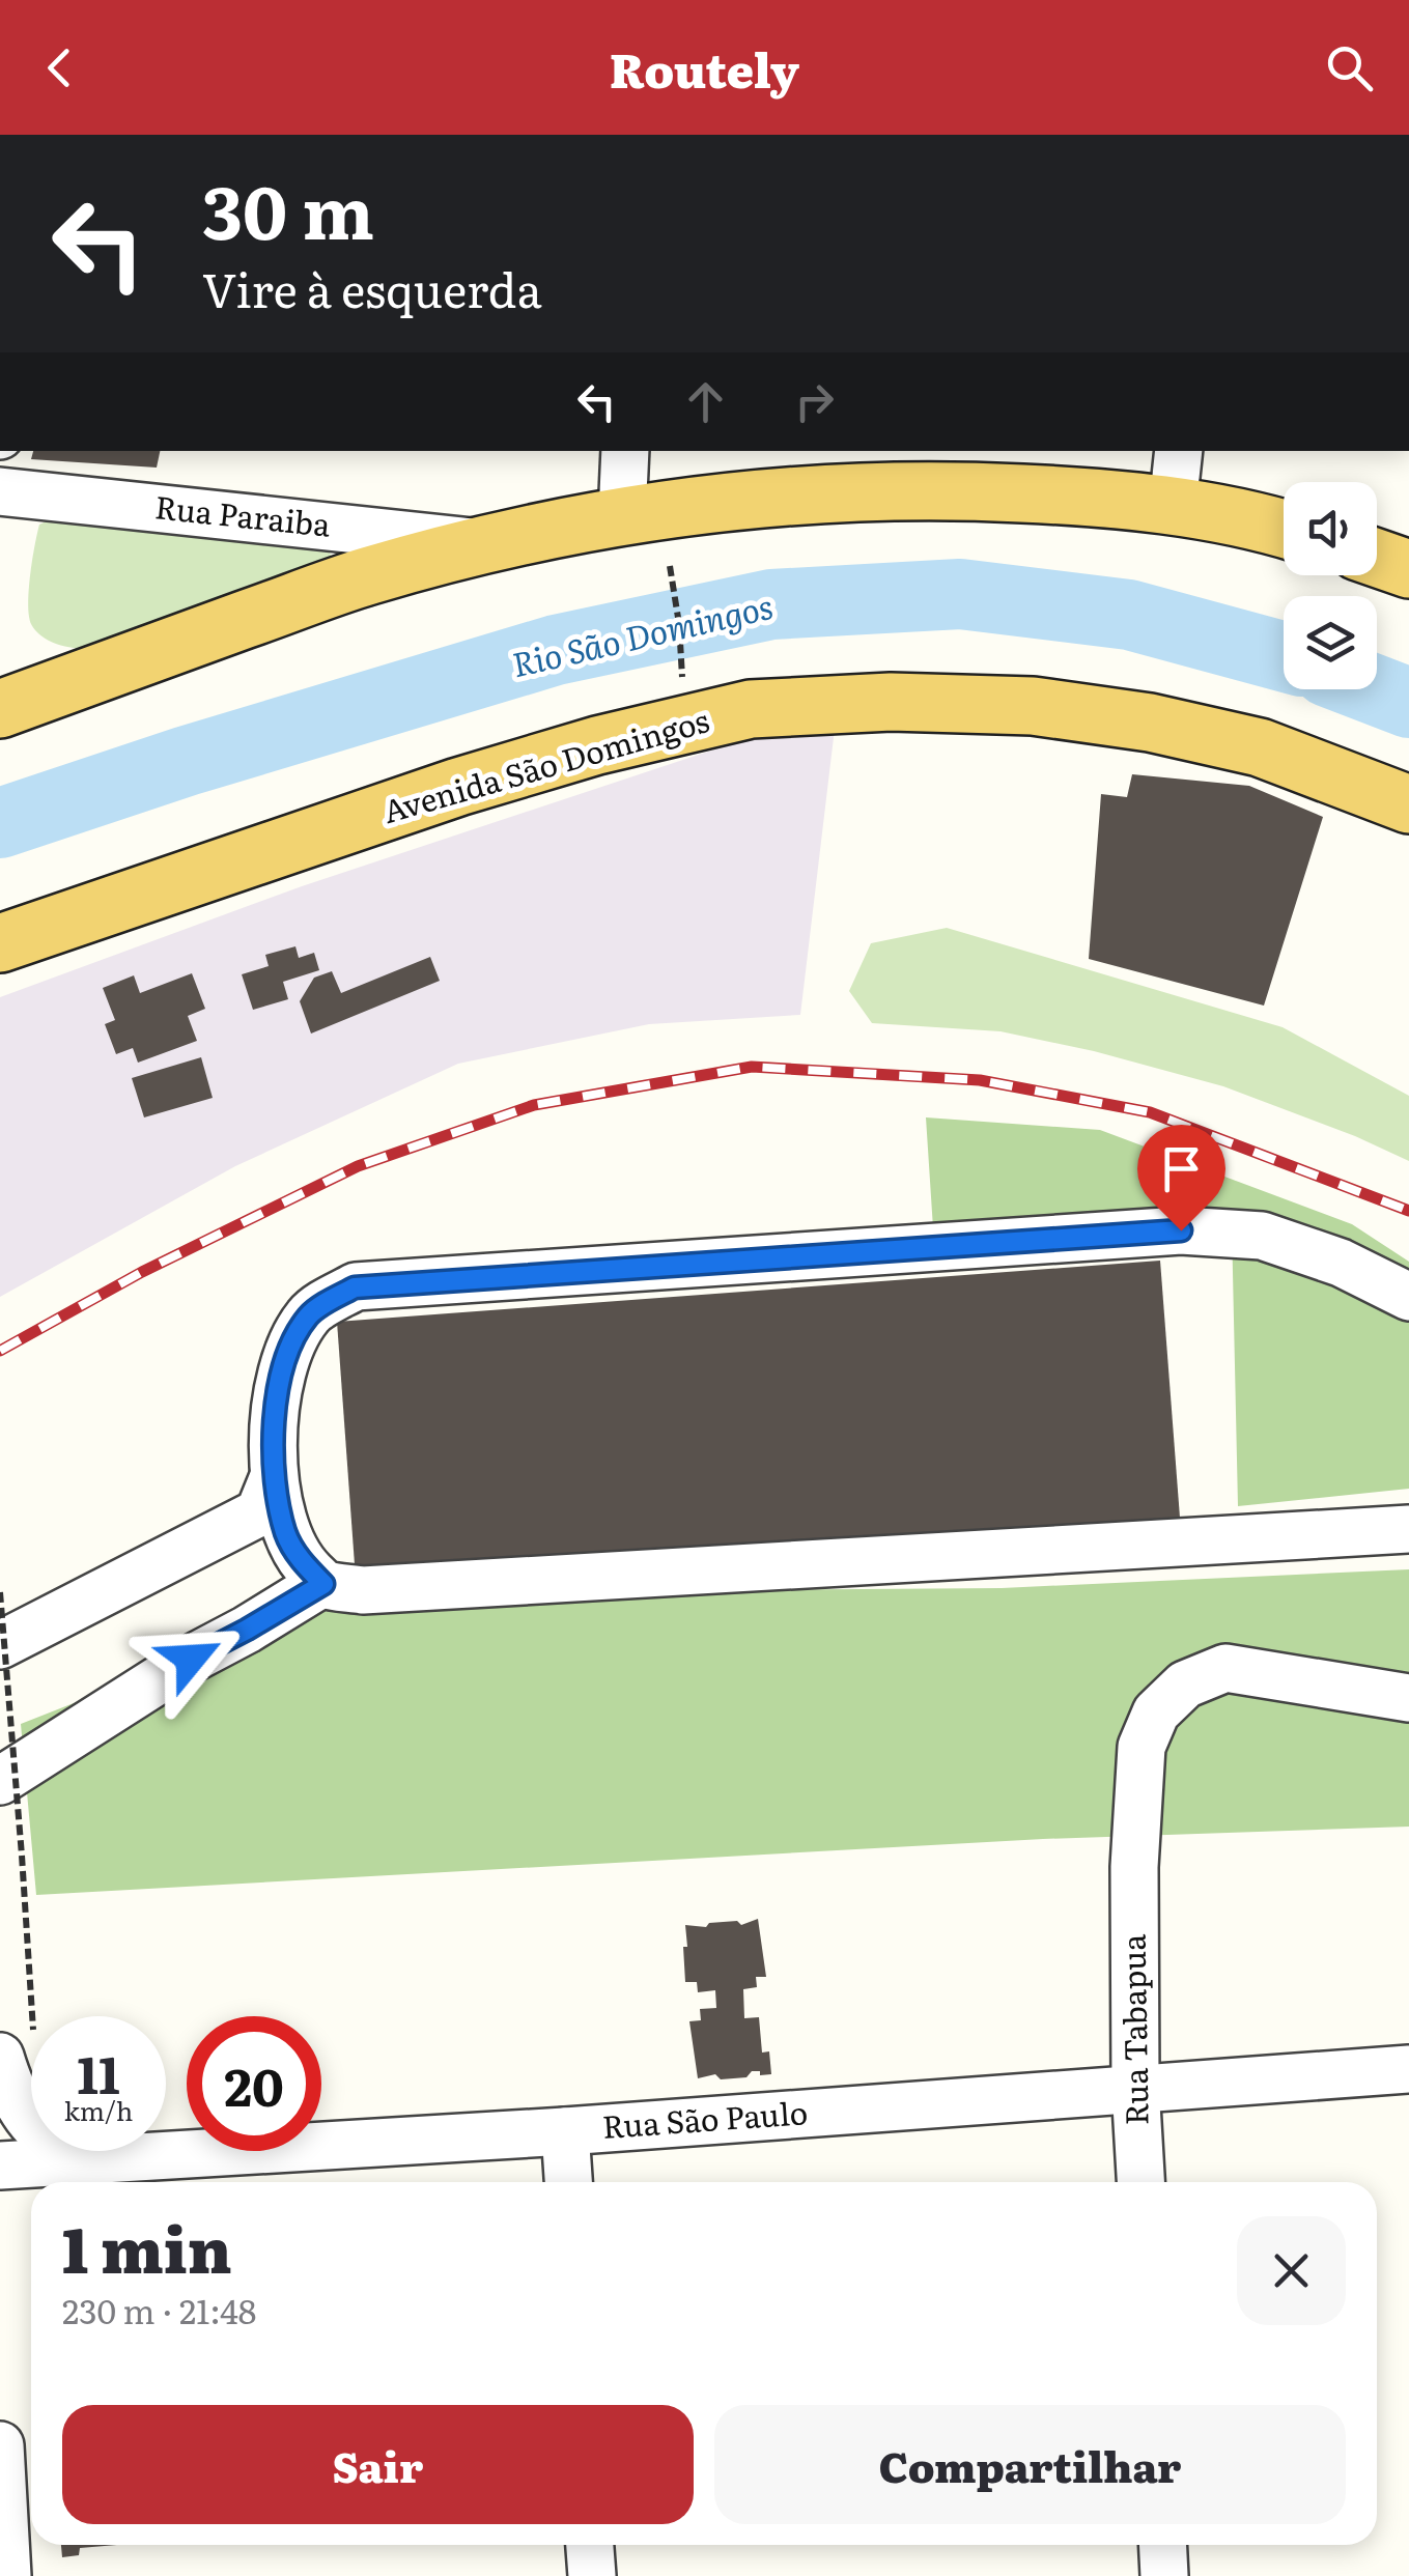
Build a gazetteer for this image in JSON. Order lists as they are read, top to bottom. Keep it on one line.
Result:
{"streets":{"main road":["Avenida São Domingos"],"street":["Rua Paraiba","Rua Tabapua","Rua São Paulo"]},"crossings":[["Rua Tabapua","Rua São Paulo"]],"water":["Rio São Domingos"],"page":{"header":"Routely","turn":["30 m","Vire à esquerda"],"speed":"11 km/h","limit":"20","heading":["1 min","230 m · 21:48"],"buttons":["Sair","Compartilhar"]}}
